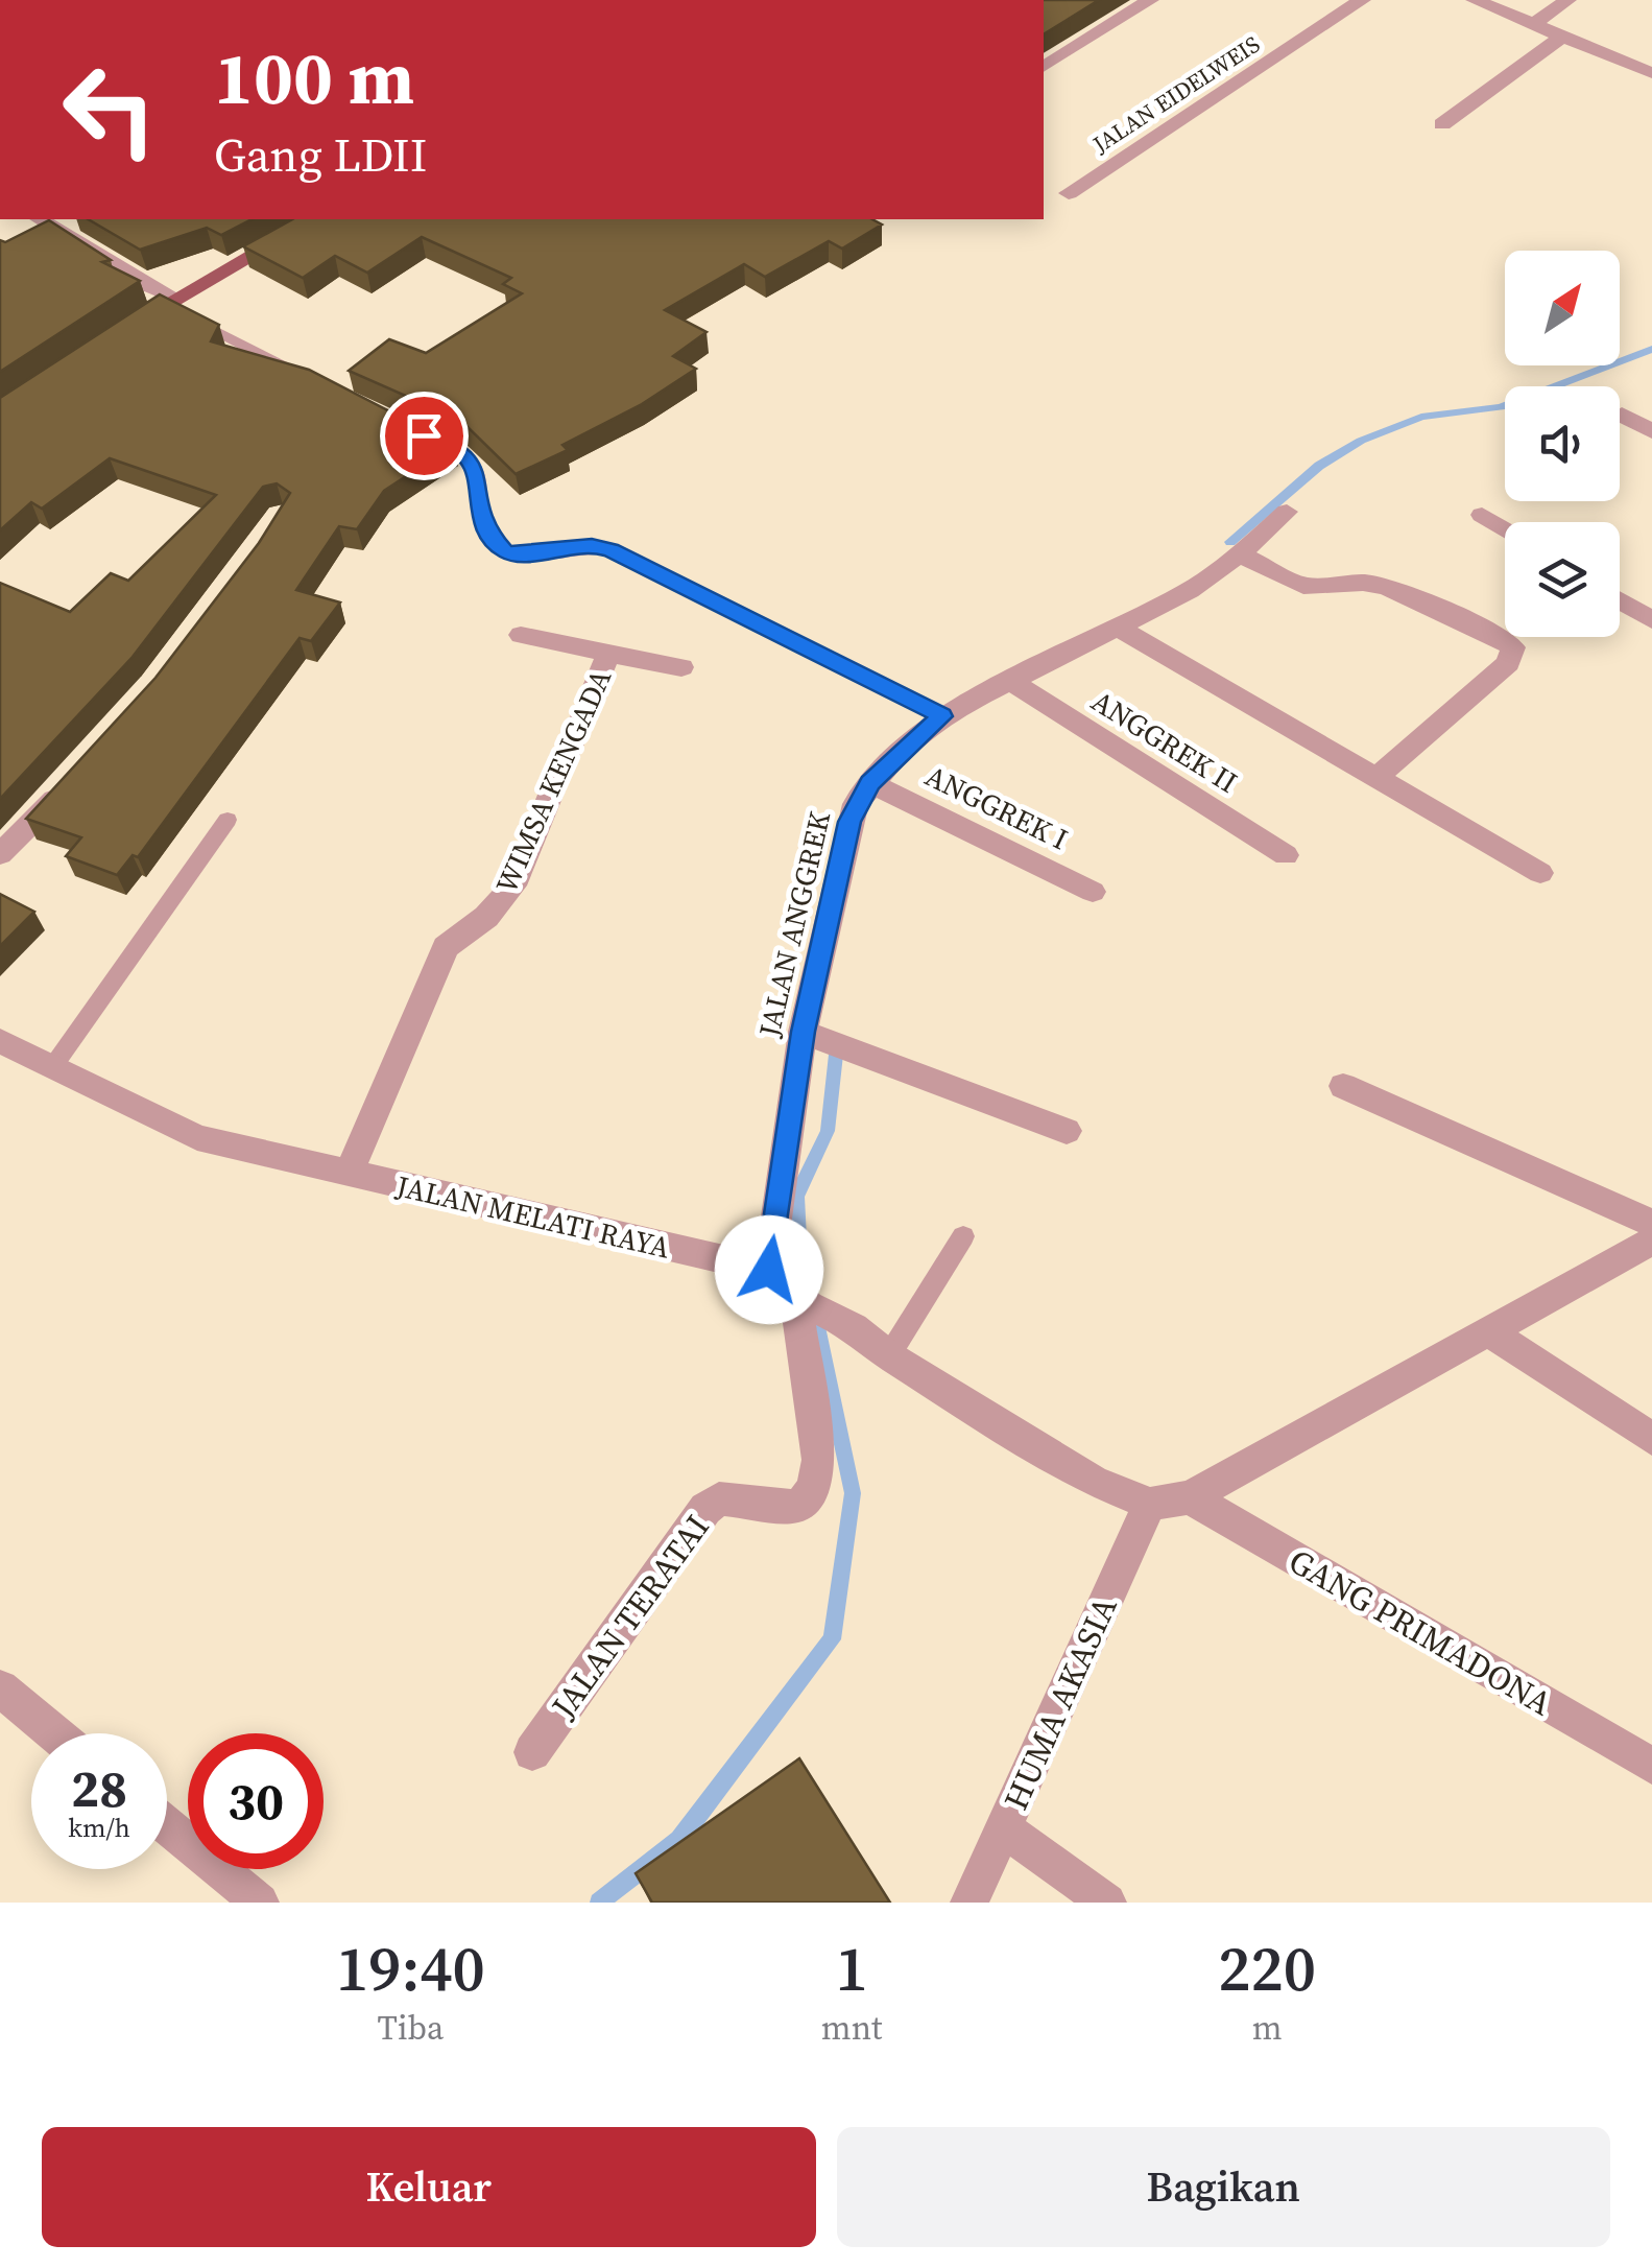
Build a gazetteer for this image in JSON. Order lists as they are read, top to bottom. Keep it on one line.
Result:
{"streets":{"street":["JALAN EIDELWEIS","ANGGREK II","WIMSA KENGADA","ANGGREK I","JALAN ANGGREK","JALAN MELATI RAYA","JALAN TERATAI","GANG PRIMADONA","HUMA AKASIA"]},"crossings":[["ANGGREK II","JALAN ANGGREK"],["WIMSA KENGADA","JALAN MELATI RAYA"],["ANGGREK I","JALAN ANGGREK"],["JALAN ANGGREK","JALAN MELATI RAYA"],["JALAN ANGGREK","JALAN TERATAI"],["JALAN MELATI RAYA","JALAN TERATAI"],["JALAN MELATI RAYA","HUMA AKASIA"]],"north":"top right","page":{"turn":["100 m","Gang LDII"],"speed":"28 km/h","limit":"30","eta":["19:40","Tiba","1","mnt","220","m"],"buttons":["Keluar","Bagikan"]}}
